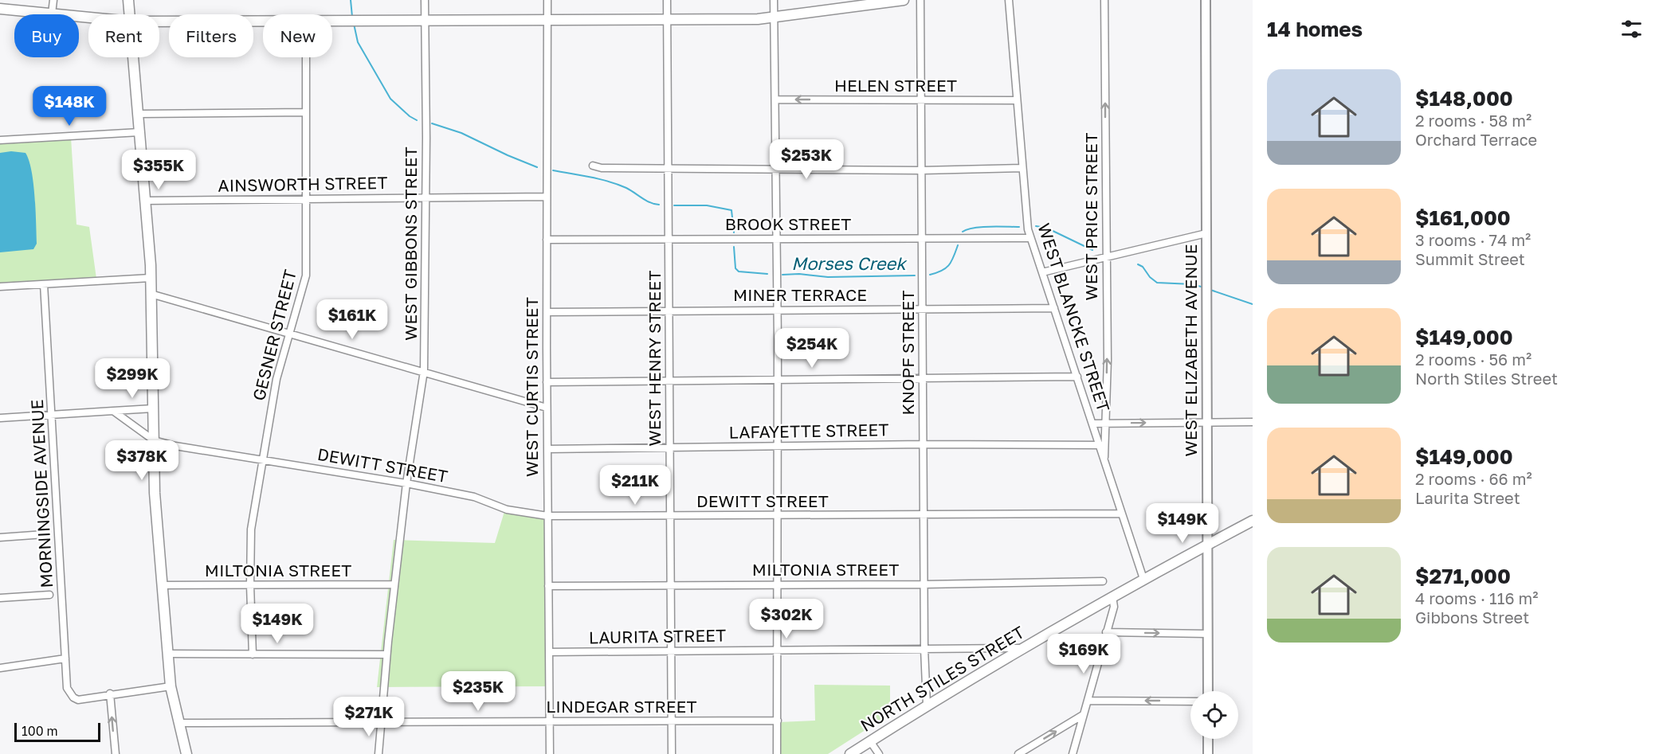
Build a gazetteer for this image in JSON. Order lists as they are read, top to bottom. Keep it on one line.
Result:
{"streets":{"main road":["NORTH STILES STREET"],"street":["HELEN STREET","AINSWORTH STREET","WEST PRICE STREET","BROOK STREET","WEST GIBBONS STREET","MINER TERRACE","WEST BLANCKE STREET","GESNER STREET","WEST ELIZABETH AVENUE","KNOPF STREET","WEST HENRY STREET","WEST CURTIS STREET","LAFAYETTE STREET","DEWITT STREET","MORNINGSIDE AVENUE","MILTONIA STREET","LAURITA STREET","LINDEGAR STREET"]},"crossings":[["HELEN STREET","WEST BLANCKE STREET"],["HELEN STREET","KNOPF STREET"],["AINSWORTH STREET","WEST GIBBONS STREET"],["AINSWORTH STREET","GESNER STREET"],["AINSWORTH STREET","WEST CURTIS STREET"],["WEST PRICE STREET","WEST BLANCKE STREET"],["BROOK STREET","WEST BLANCKE STREET"],["BROOK STREET","KNOPF STREET"],["BROOK STREET","WEST HENRY STREET"],["BROOK STREET","WEST CURTIS STREET"],["WEST GIBBONS STREET","DEWITT STREET"],["WEST GIBBONS STREET","MILTONIA STREET"],["WEST GIBBONS STREET","LINDEGAR STREET"],["MINER TERRACE","WEST BLANCKE STREET"],["MINER TERRACE","KNOPF STREET"],["MINER TERRACE","WEST HENRY STREET"],["MINER TERRACE","WEST CURTIS STREET"],["WEST BLANCKE STREET","LAFAYETTE STREET"],["WEST BLANCKE STREET","DEWITT STREET"],["WEST BLANCKE STREET","NORTH STILES STREET"],["GESNER STREET","DEWITT STREET"],["GESNER STREET","MILTONIA STREET"],["WEST ELIZABETH AVENUE","NORTH STILES STREET"],["KNOPF STREET","LAFAYETTE STREET"],["KNOPF STREET","DEWITT STREET"],["KNOPF STREET","MILTONIA STREET"],["KNOPF STREET","LAURITA STREET"],["KNOPF STREET","NORTH STILES STREET"],["WEST HENRY STREET","LAFAYETTE STREET"],["WEST HENRY STREET","DEWITT STREET"],["WEST HENRY STREET","MILTONIA STREET"],["WEST HENRY STREET","LAURITA STREET"],["WEST HENRY STREET","LINDEGAR STREET"],["WEST CURTIS STREET","LAFAYETTE STREET"],["WEST CURTIS STREET","DEWITT STREET"],["WEST CURTIS STREET","MILTONIA STREET"],["WEST CURTIS STREET","LAURITA STREET"],["WEST CURTIS STREET","LINDEGAR STREET"],["LAURITA STREET","NORTH STILES STREET"]],"one_way":["HELEN STREET","WEST PRICE STREET"],"water":["Morses Creek"],"scale_bar":"100 m","page":{"heading":"14 homes","chip":["Buy","Rent","Filters","New"],"list":[{"name":"$148,000","note":"2 rooms · 58 m² · Orchard Terrace"},{"name":"$161,000","note":"3 rooms · 74 m² · Summit Street"},{"name":"$149,000","note":"2 rooms · 56 m² · North Stiles Street"},{"name":"$149,000","note":"2 rooms · 66 m² · Laurita Street"},{"name":"$271,000","note":"4 rooms · 116 m² · Gibbons Street"}],"price":["$148K","$253K","$355K","$161K","$254K","$299K","$378K","$211K","$149K","$302K","$149K","$169K","$235K","$271K"],"scale":"100 m"}}
